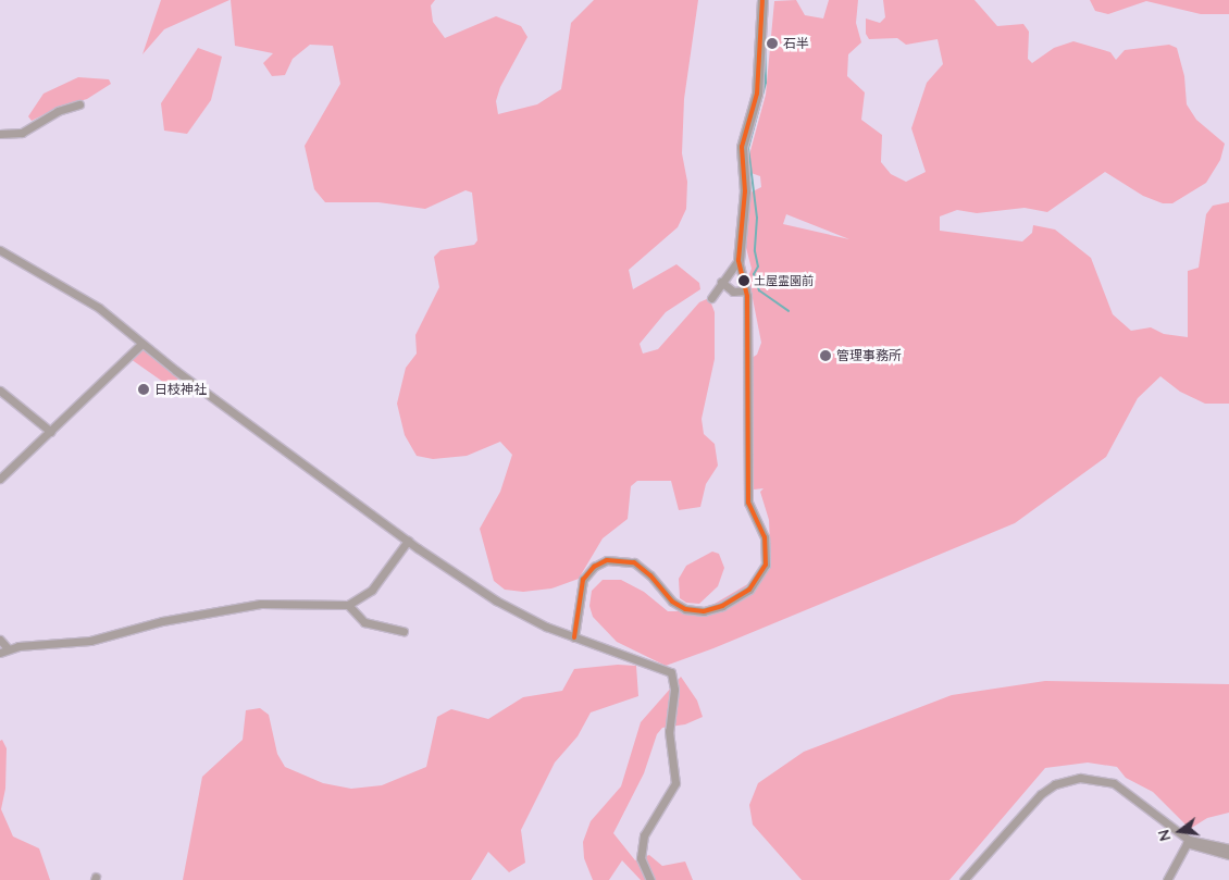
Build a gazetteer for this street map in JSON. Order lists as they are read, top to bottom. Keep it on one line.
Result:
{"places":["石半","土屋霊園前","管理事務所","日枝神社"],"north":"left"}
